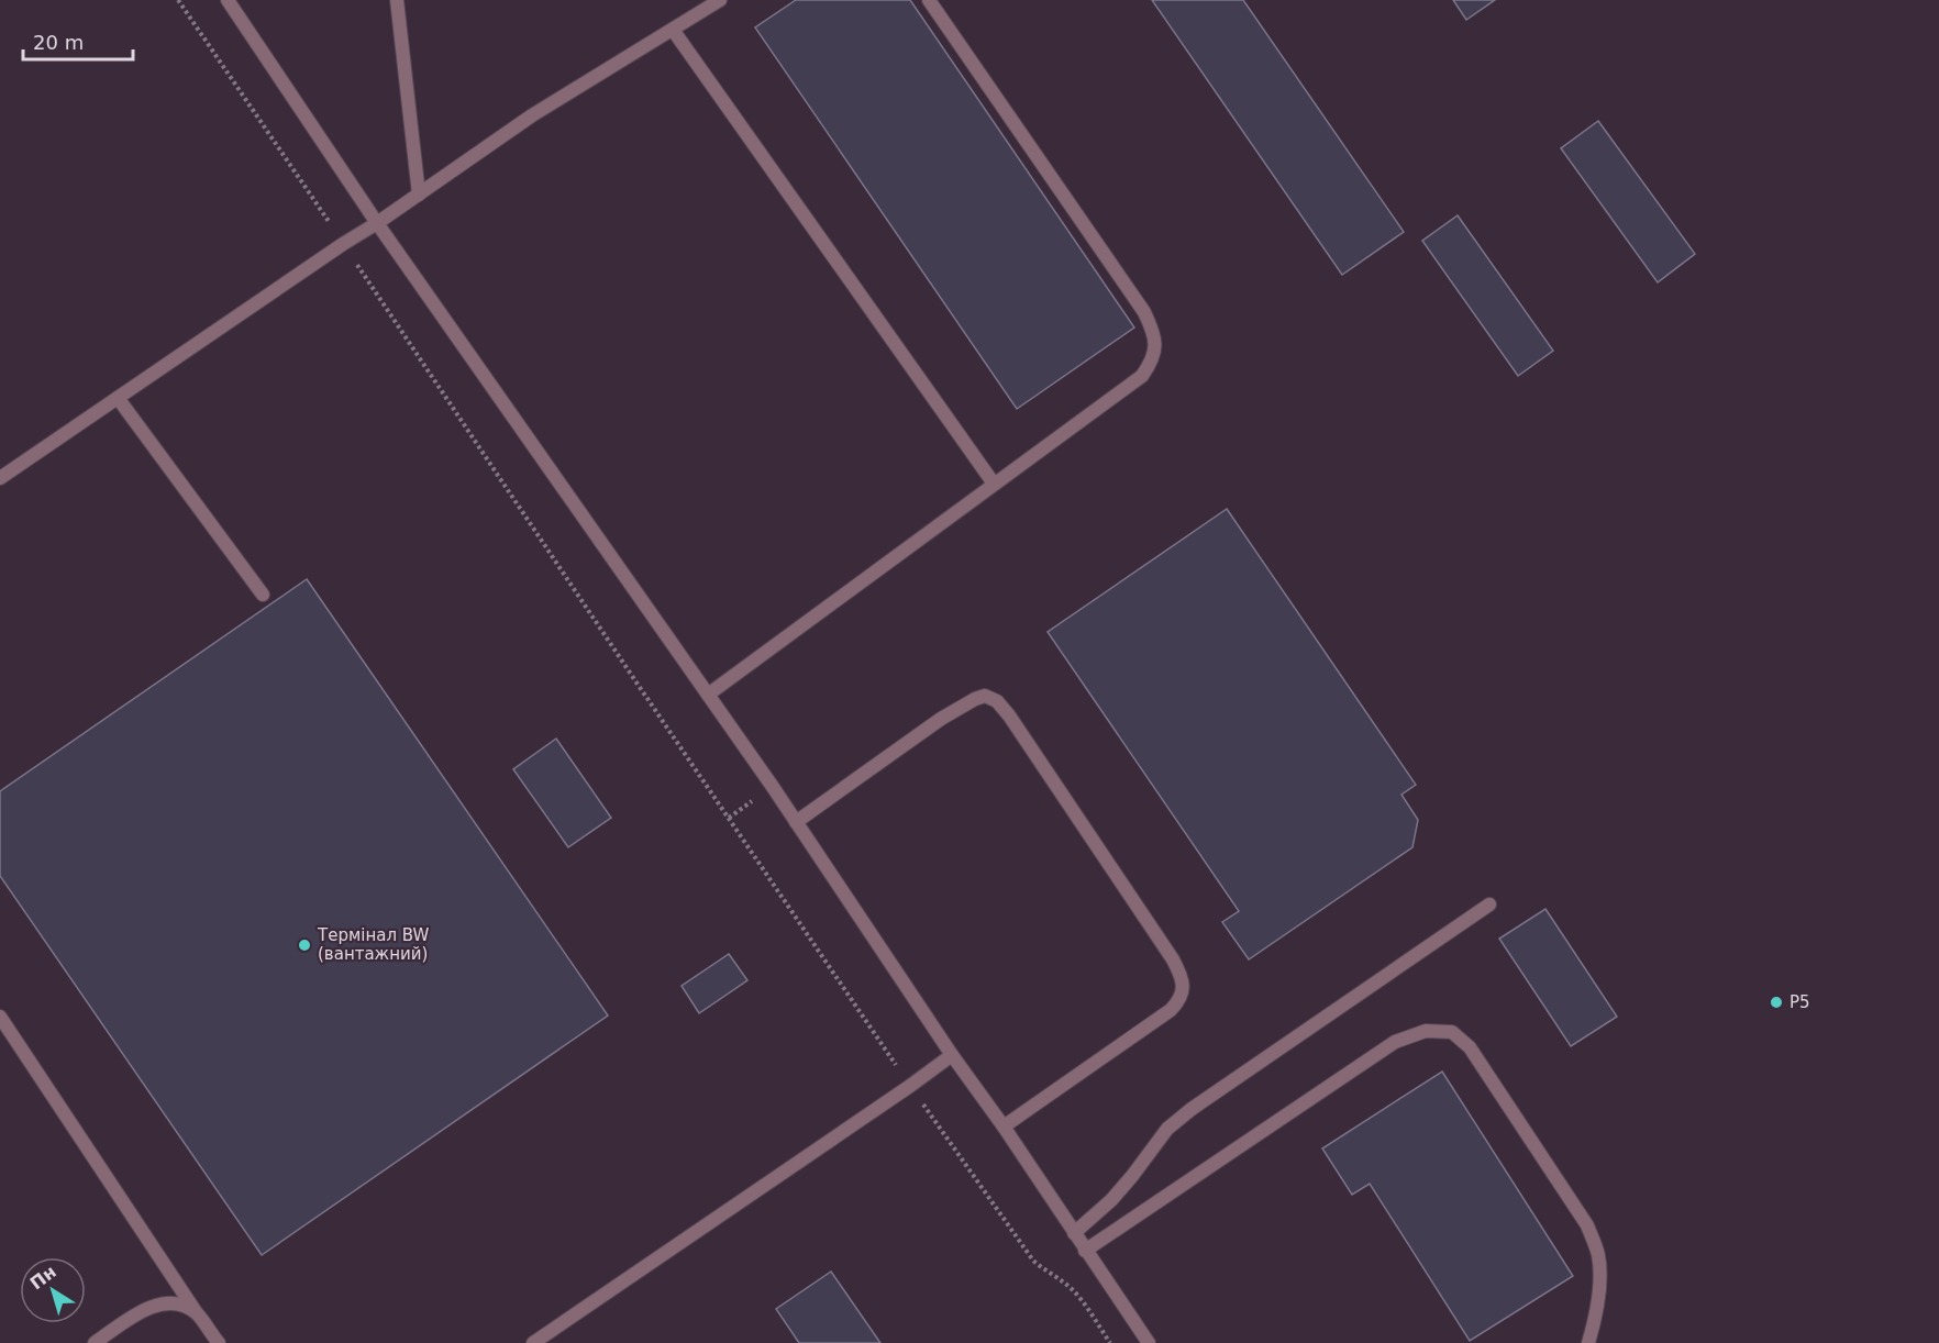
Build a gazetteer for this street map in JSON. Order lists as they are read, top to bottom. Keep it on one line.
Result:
{"places":["Термінал BW (вантажний)","P5"],"scale_bar":"20 m","north":"top left"}
